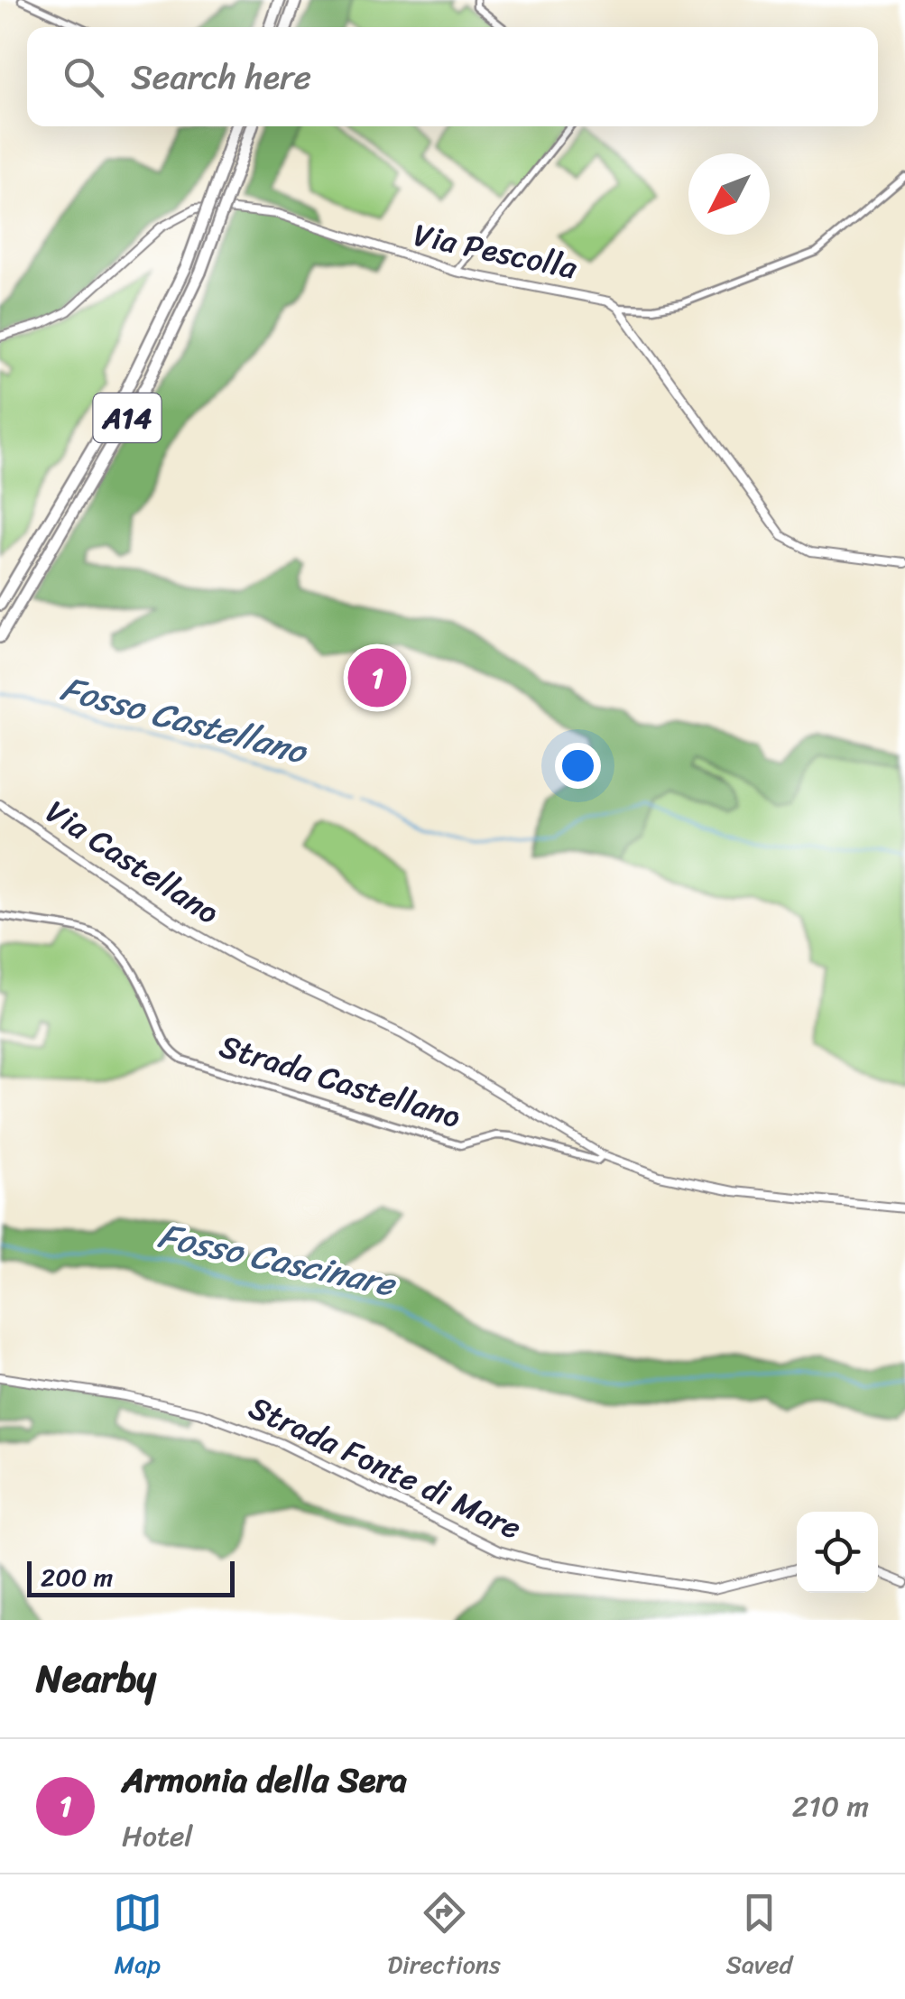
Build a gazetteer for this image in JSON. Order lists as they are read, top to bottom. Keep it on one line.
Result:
{"streets":{"highway":["A14"],"street":["Via Pescolla","Via Castellano","Strada Castellano","Strada Fonte di Mare"]},"crossings":[["Via Castellano","Strada Castellano"]],"water":["Fosso Castellano","Fosso Cascinare"],"scale_bar":"200 m","north":"bottom left","page":{"search":"Search here","pins":"1","scale":"200 m","heading":"Nearby","list":[{"mark":"1","name":"Armonia della Sera","note":"Hotel","value":"210 m"}],"nav":["Map","Directions","Saved"]}}
